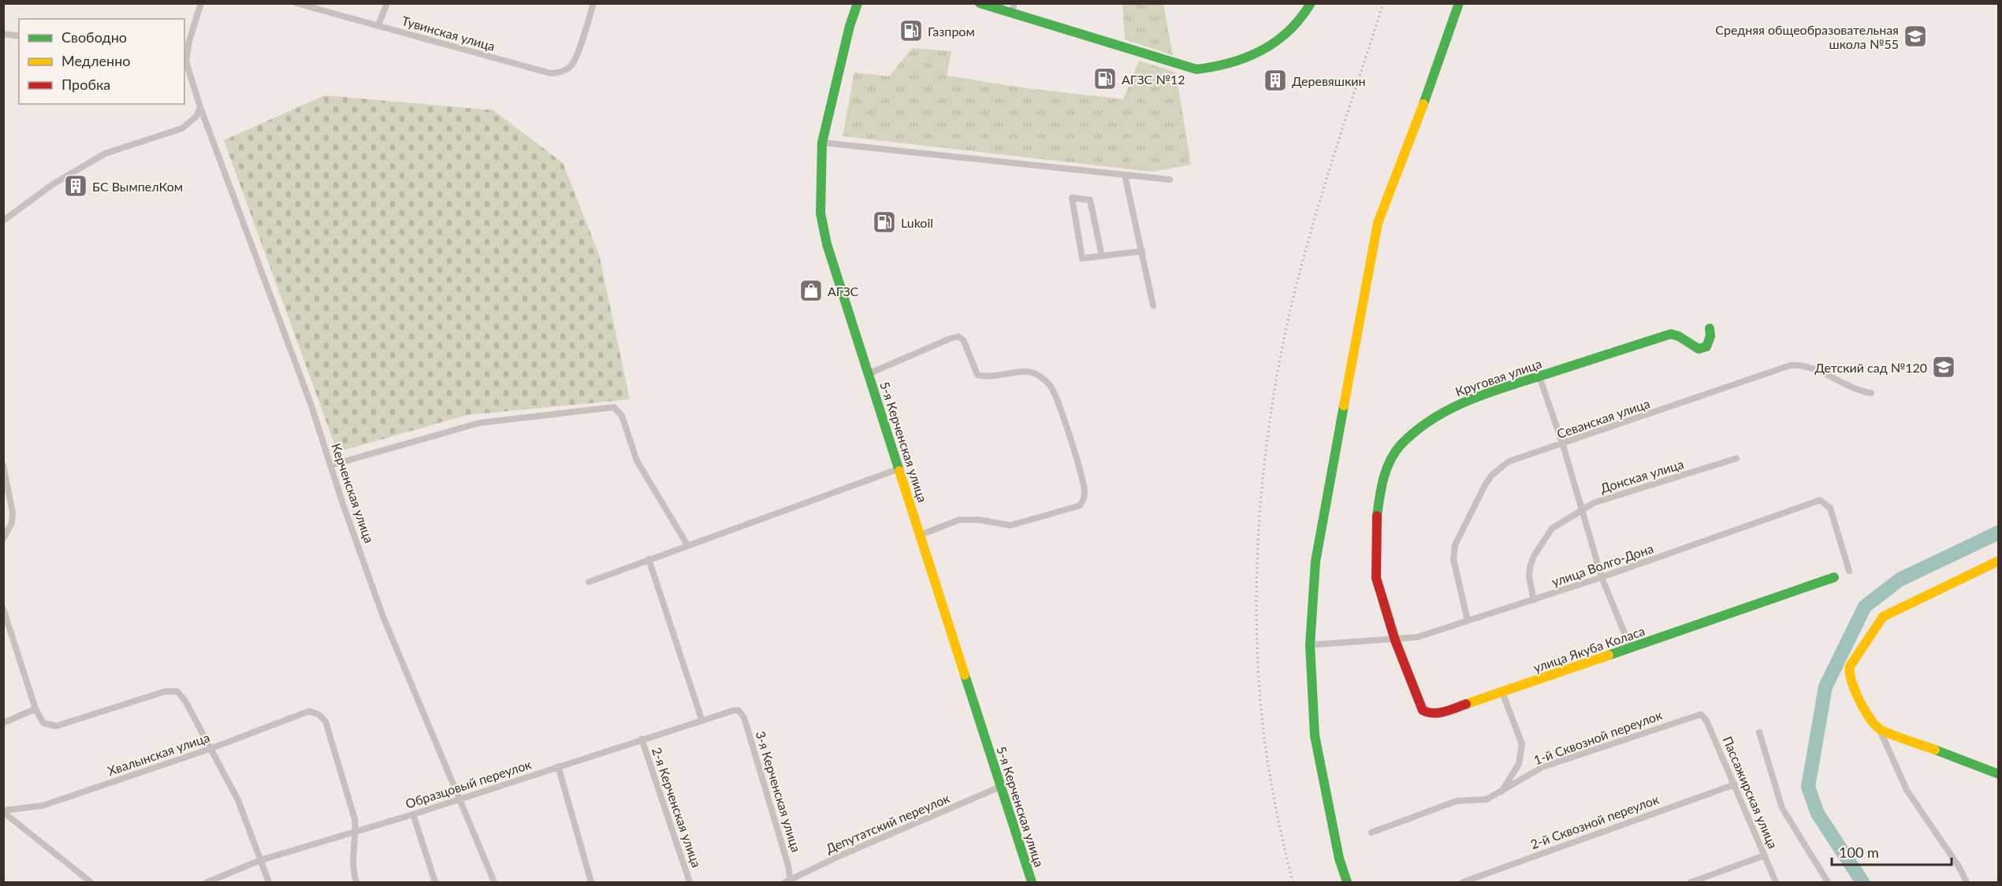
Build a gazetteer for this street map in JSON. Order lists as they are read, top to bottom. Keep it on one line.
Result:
{"streets":{"street":["Тувинская улица","Круговая улица","Севанская улица","5-я Керченская улица","Донская улица","Керченская улица","улица Волго-Дона","улица Якуба Коласа","1-й Сквозной переулок","Хвалынская улица","Образцовый переулок","3-я Керченская улица","Пассажирская улица","2-я Керченская улица","2-й Сквозной переулок","Депутатский переулок"]},"crossings":[["Круговая улица","улица Волго-Дона"],["Круговая улица","улица Якуба Коласа"],["Севанская улица","улица Волго-Дона"],["5-я Керченская улица","Депутатский переулок"],["Донская улица","улица Волго-Дона"],["Керченская улица","Образцовый переулок"],["улица Волго-Дона","улица Якуба Коласа"],["1-й Сквозной переулок","Пассажирская улица"],["Хвалынская улица","Образцовый переулок"],["Образцовый переулок","3-я Керченская улица"],["Образцовый переулок","2-я Керченская улица"],["3-я Керченская улица","Депутатский переулок"],["Пассажирская улица","2-й Сквозной переулок"]],"places":{"fuel station":["Газпром","АГЗС №12","Lukoil"],"school or university":["Средняя общеобразовательная школа №55","Детский сад №120"],"building":["Деревяшкин","БС ВымпелКом"],"shop":["АГЗС"]},"legend":["Свободно","Медленно","Пробка"],"scale_bar":"100 m"}
